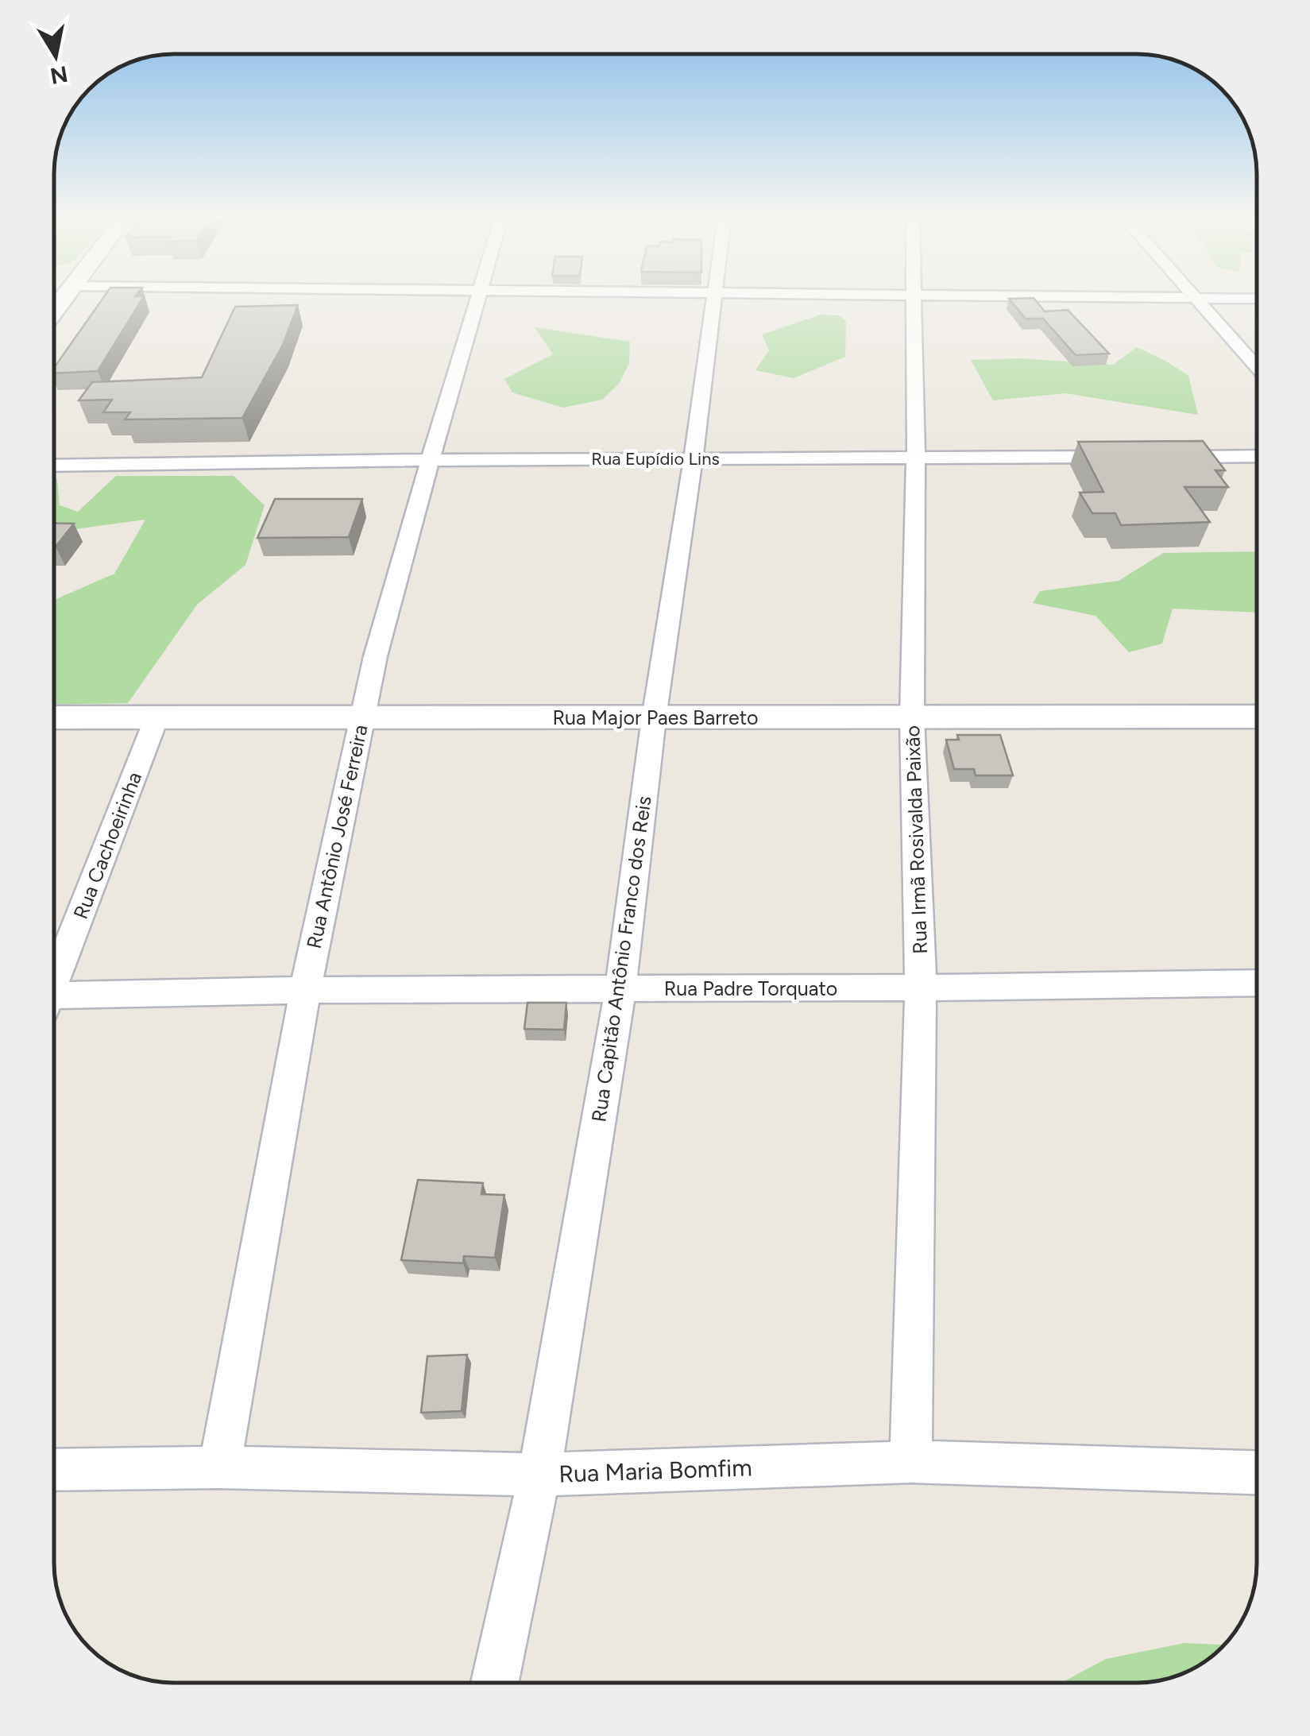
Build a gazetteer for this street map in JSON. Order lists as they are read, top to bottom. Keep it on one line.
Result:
{"streets":{"street":["Rua Eupídio Lins","Rua Major Paes Barreto","Rua Antônio José Ferreira","Rua Irmã Rosivalda Paixão","Rua Cachoeirinha","Rua Capitão Antônio Franco dos Reis","Rua Padre Torquato","Rua Maria Bomfim"]},"crossings":[["Rua Eupídio Lins","Rua Antônio José Ferreira"],["Rua Eupídio Lins","Rua Irmã Rosivalda Paixão"],["Rua Eupídio Lins","Rua Capitão Antônio Franco dos Reis"],["Rua Major Paes Barreto","Rua Antônio José Ferreira"],["Rua Major Paes Barreto","Rua Irmã Rosivalda Paixão"],["Rua Major Paes Barreto","Rua Cachoeirinha"],["Rua Major Paes Barreto","Rua Capitão Antônio Franco dos Reis"],["Rua Antônio José Ferreira","Rua Padre Torquato"],["Rua Antônio José Ferreira","Rua Maria Bomfim"],["Rua Irmã Rosivalda Paixão","Rua Padre Torquato"],["Rua Irmã Rosivalda Paixão","Rua Maria Bomfim"],["Rua Capitão Antônio Franco dos Reis","Rua Padre Torquato"],["Rua Capitão Antônio Franco dos Reis","Rua Maria Bomfim"]],"north":"bottom"}
